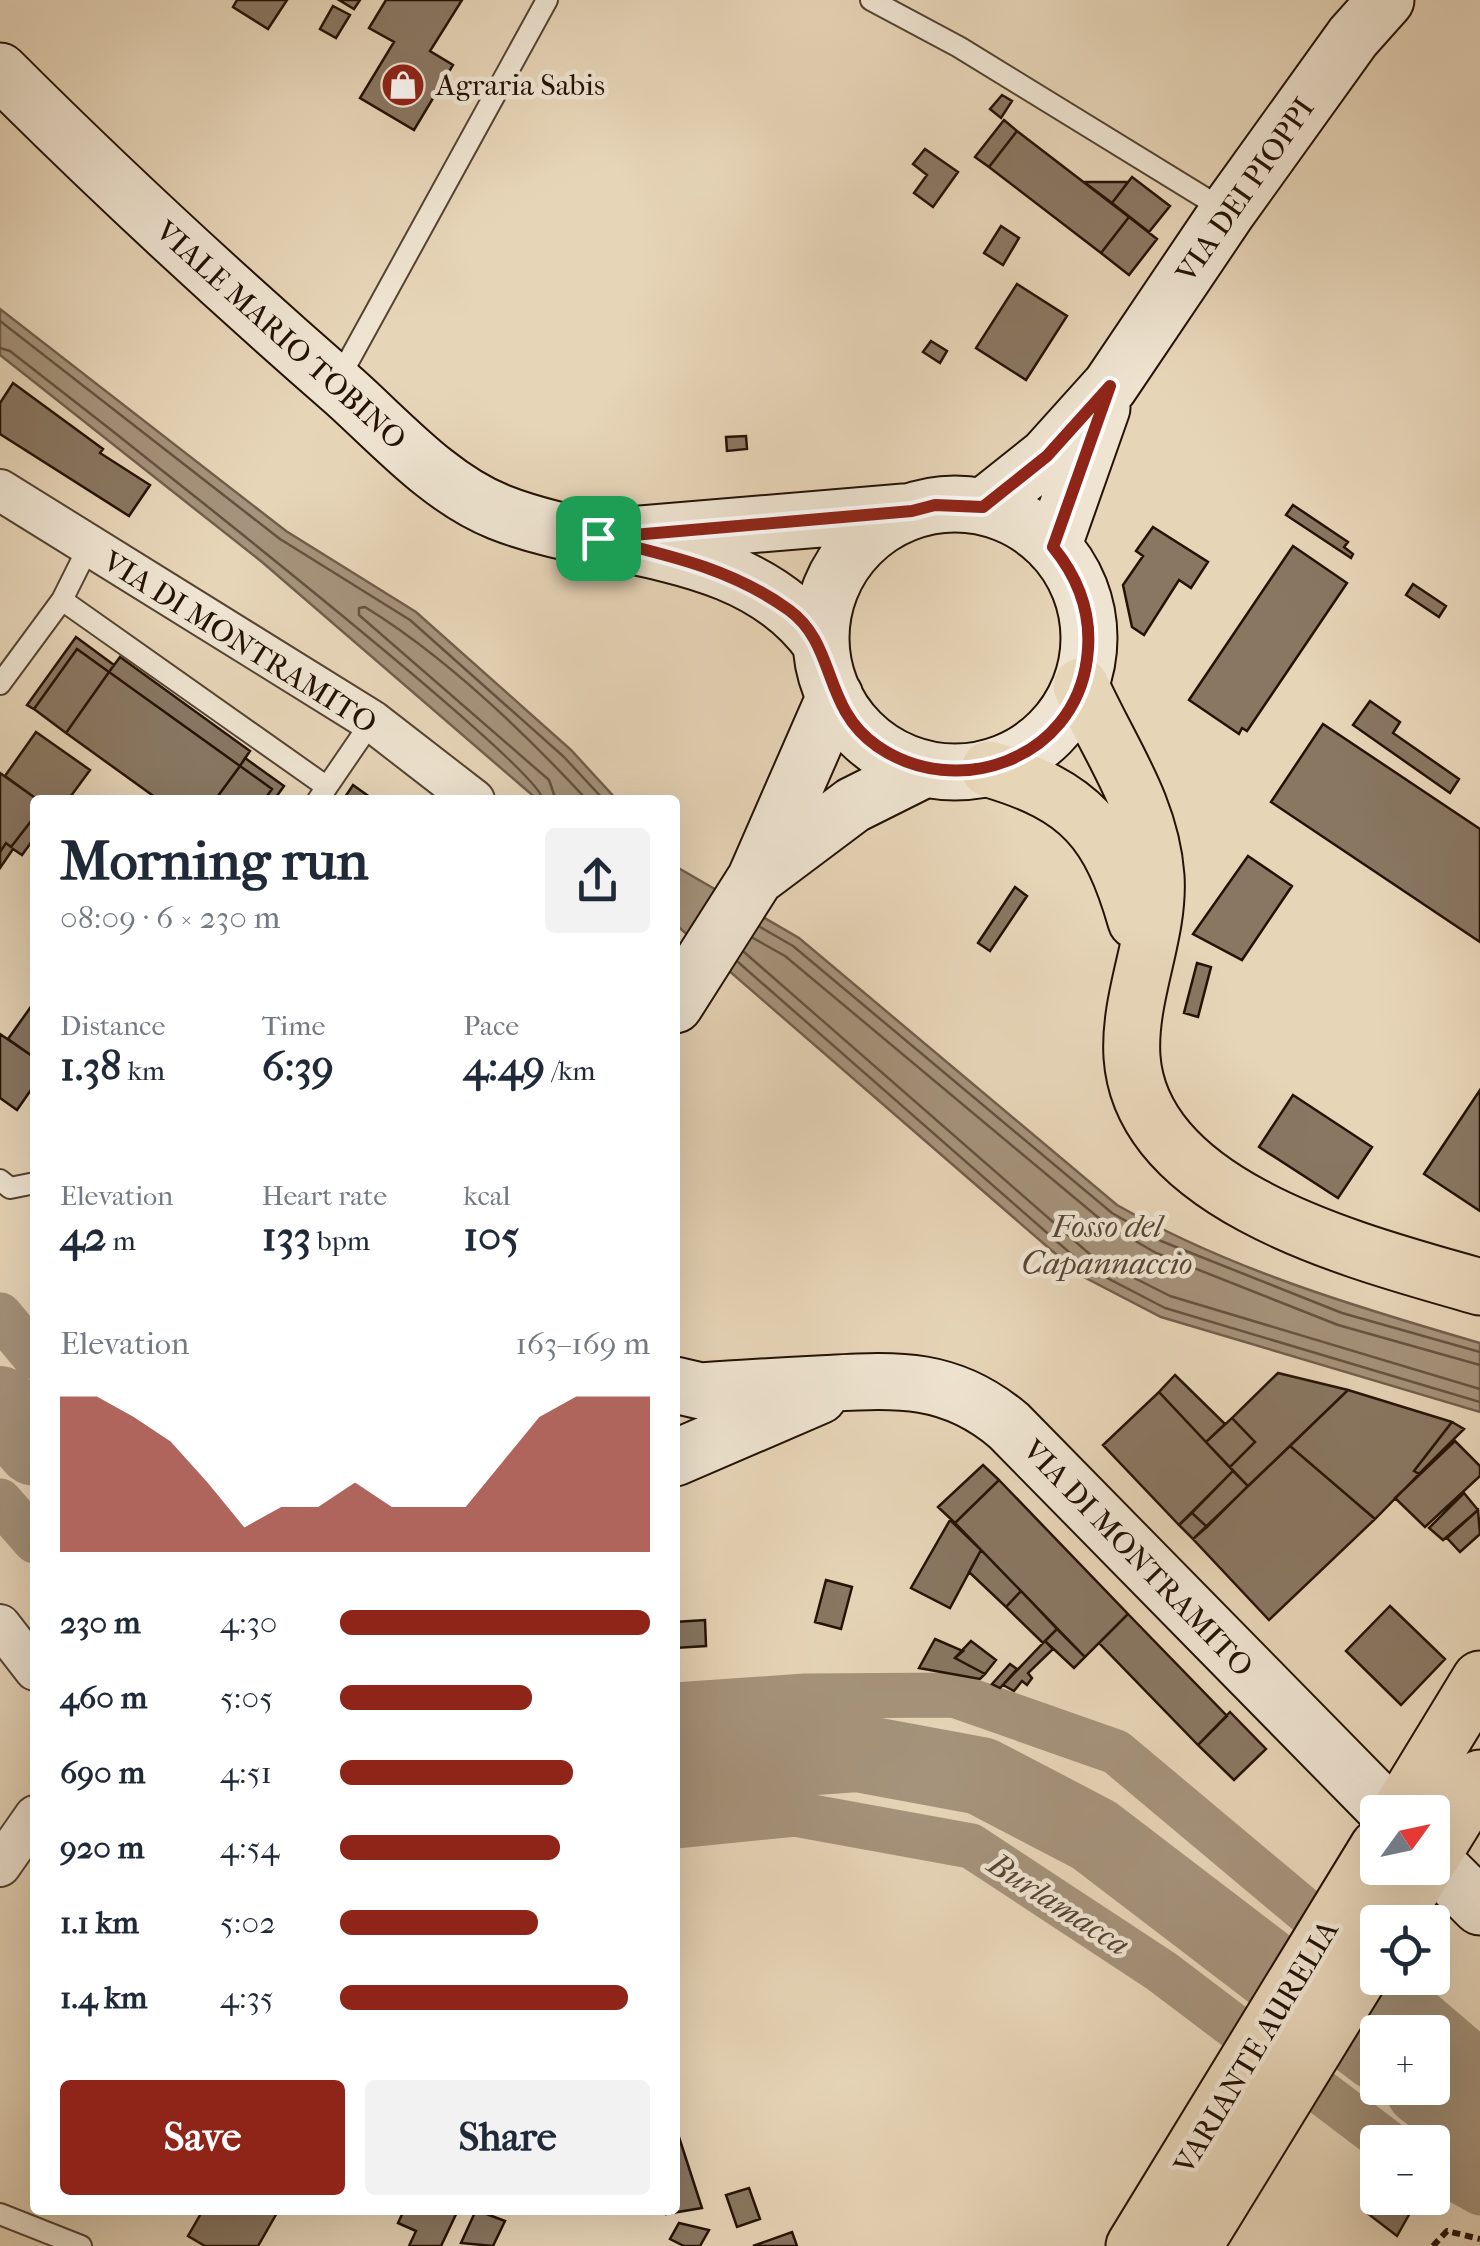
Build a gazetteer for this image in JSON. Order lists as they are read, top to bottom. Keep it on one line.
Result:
{"streets":{"highway":["VARIANTE AURELIA"],"main road":["VIA DEI PIOPPI","VIALE MARIO TOBINO","VIA DI MONTRAMITO"]},"crossings":[["VIA DEI PIOPPI","VIALE MARIO TOBINO"]],"water":["Fosso del Capannaccio","Burlamacca"],"places":{"shop":["Agraria Sabis"]},"north":"top right","page":{"heading":["Morning run","08:09 · 6 × 230 m"],"stats":[["Distance","1.38 km"],["Time","6:39"],["Pace","4:49 /km"],["Elevation","42 m"],["Heart rate","133 bpm"],["kcal","105"]],"chart":["Elevation","163–169 m"],"list":[{"name":"230 m","note":"4:30"},{"name":"460 m","note":"5:05"},{"name":"690 m","note":"4:51"},{"name":"920 m","note":"4:54"},{"name":"1.1 km","note":"5:02"},{"name":"1.4 km","note":"4:35"}],"map_buttons":["+","−"],"buttons":["Save","Share"]}}
